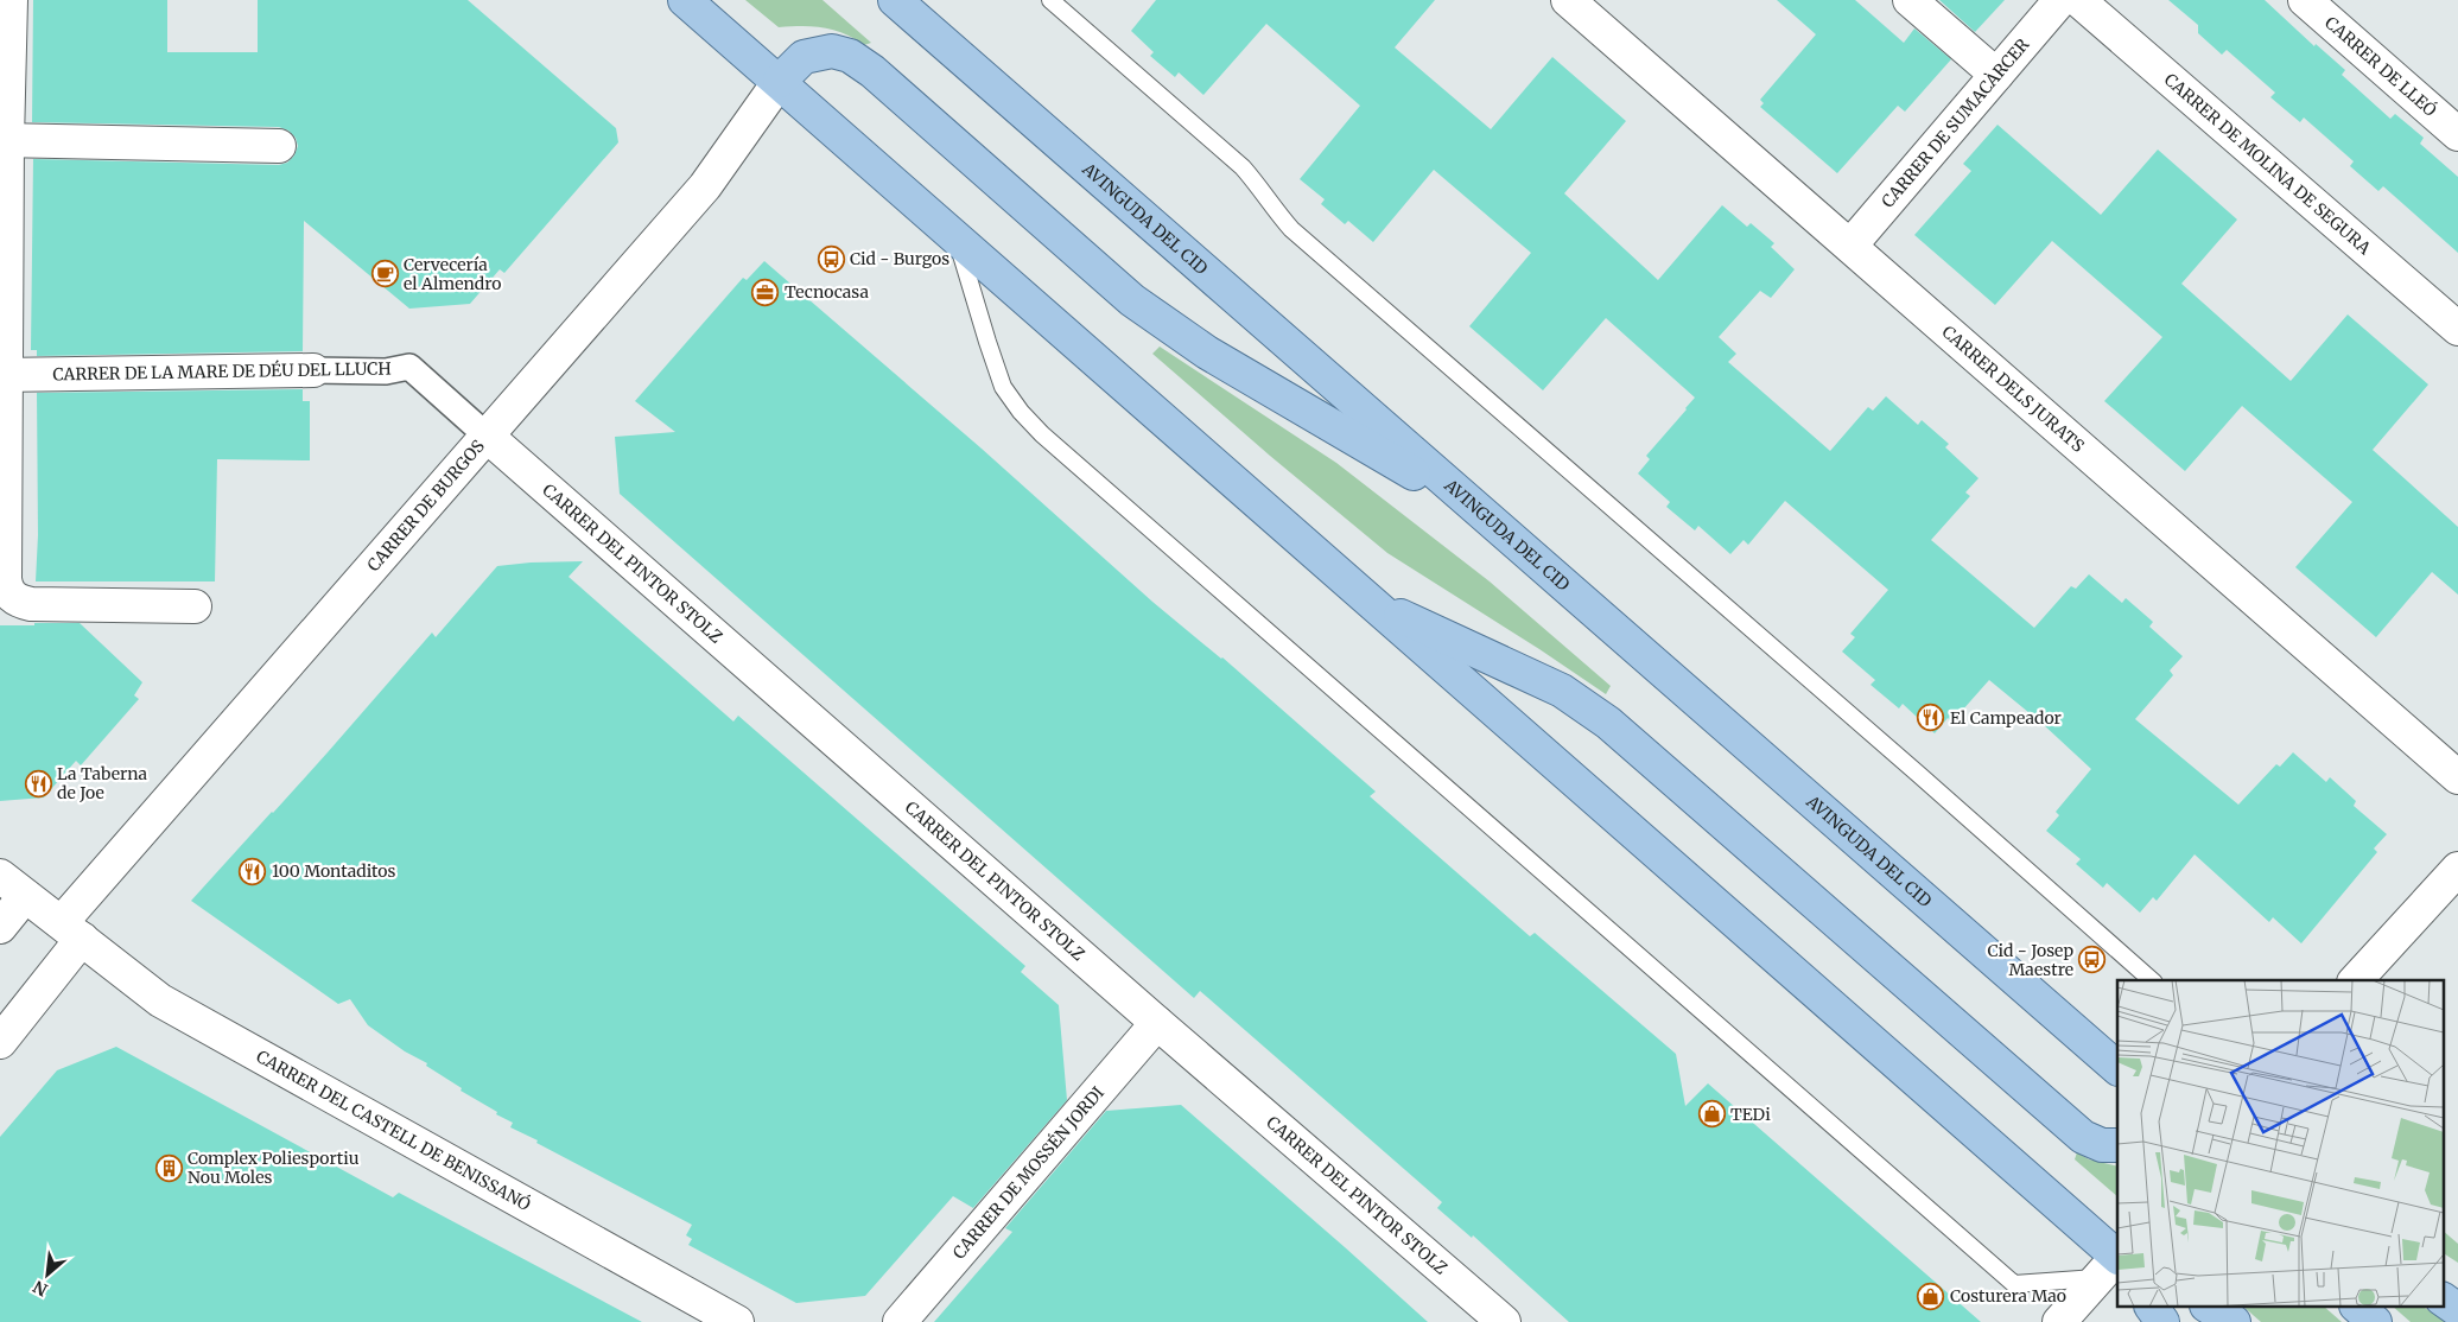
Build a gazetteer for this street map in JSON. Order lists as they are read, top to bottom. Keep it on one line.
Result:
{"streets":{"main road":["AVINGUDA DEL CID"],"street":["CARRER DE LLEÓ","CARRER DE SUMACÀRCER","CARRER DE MOLINA DE SEGURA","CARRER DE LA MARE DE DÉU DEL LLUCH","CARRER DELS JURATS","CARRER DE BURGOS","CARRER DEL PINTOR STOLZ","CARRER DEL CASTELL DE BENISSANÓ","CARRER DE MOSSÉN JORDI"]},"crossings":[["CARRER DE SUMACÀRCER","CARRER DELS JURATS"],["CARRER DE LA MARE DE DÉU DEL LLUCH","CARRER DE BURGOS"],["CARRER DE LA MARE DE DÉU DEL LLUCH","CARRER DEL PINTOR STOLZ"],["CARRER DE BURGOS","CARRER DEL PINTOR STOLZ"],["CARRER DE BURGOS","CARRER DEL CASTELL DE BENISSANÓ"],["CARRER DEL PINTOR STOLZ","CARRER DE MOSSÉN JORDI"]],"places":{"bus stop":["Cid - Burgos","Cid - Josep Maestre"],"cafe":["Cervecería el Almendro"],"office":["Tecnocasa"],"restaurant":["El Campeador","La Taberna de Joe","100 Montaditos"],"shop":["TEDi","Costurera Mao"],"building":["Complex Poliesportiu Nou Moles"]},"north":"bottom left"}
